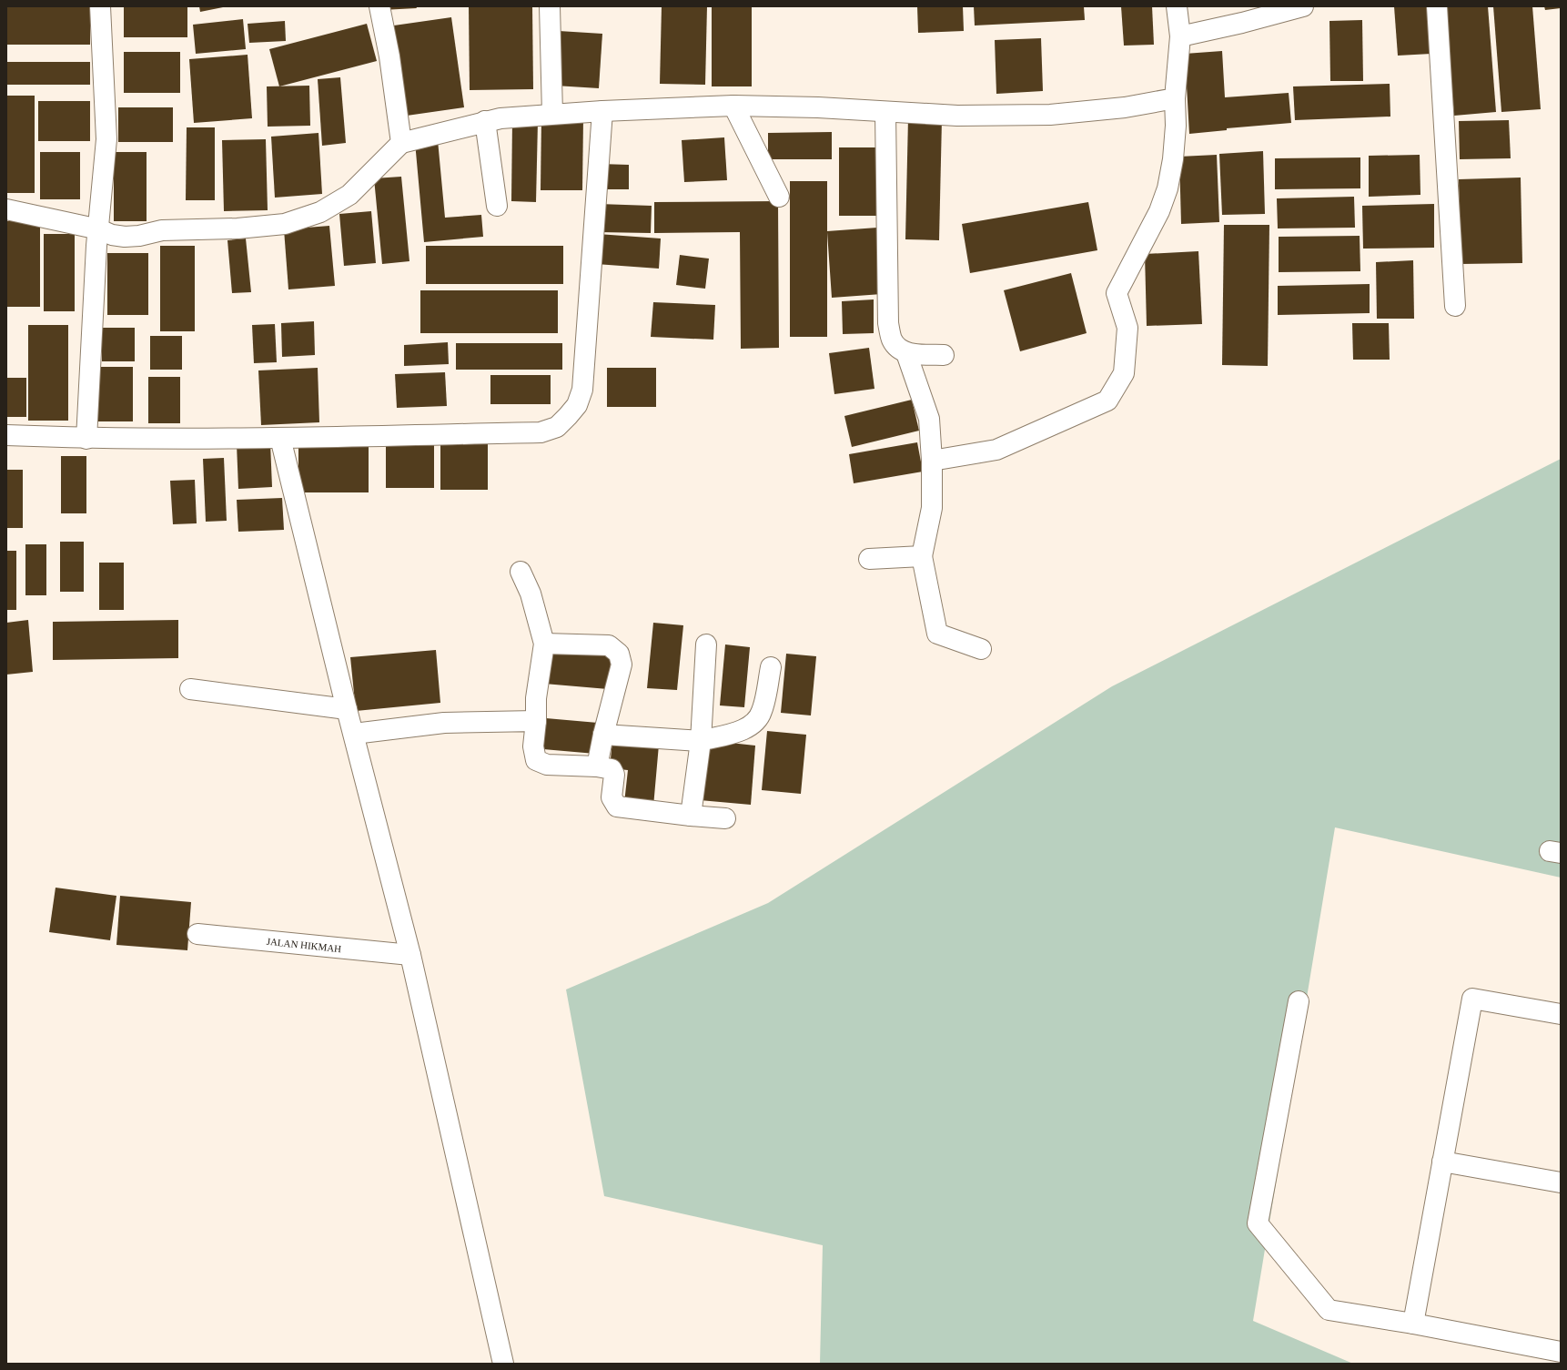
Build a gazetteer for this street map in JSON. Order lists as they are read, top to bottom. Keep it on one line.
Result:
{"streets":{"street":["JALAN HIKMAH"]}}
